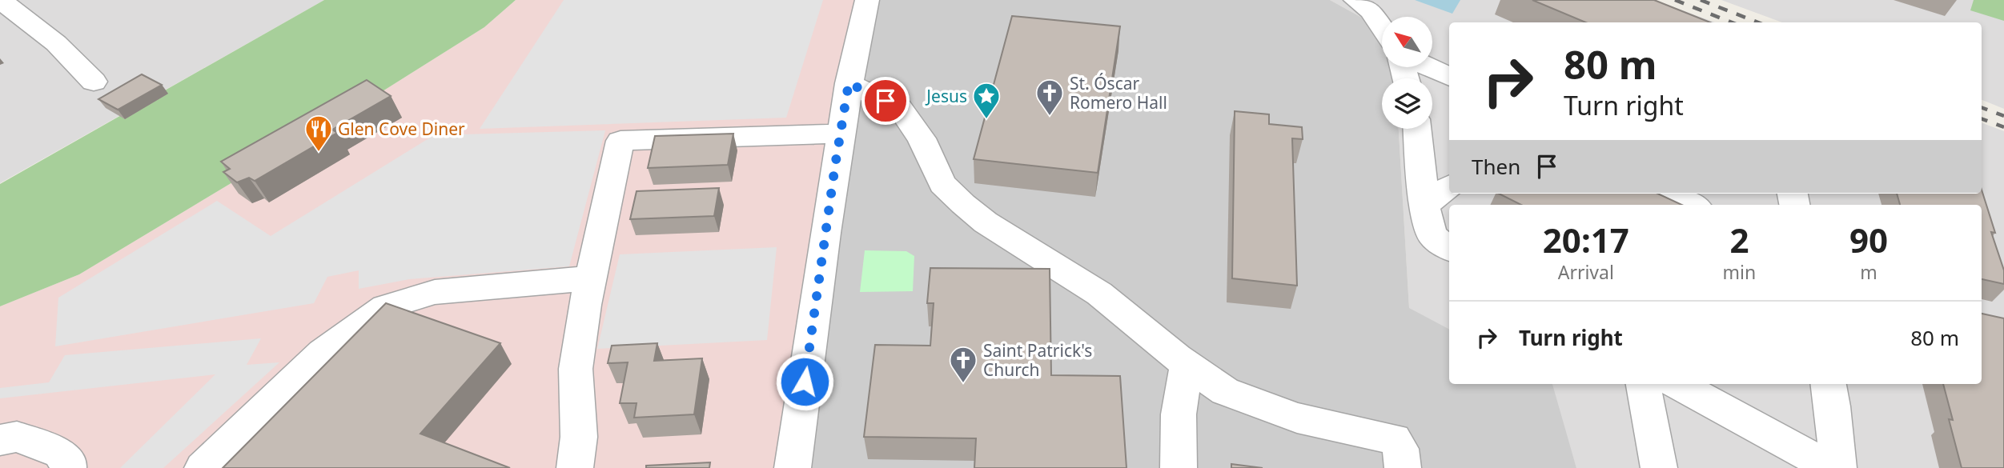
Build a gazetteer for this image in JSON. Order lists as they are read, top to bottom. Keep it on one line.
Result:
{"places":{"church":["St. Óscar Romero Hall","Saint Patrick's Church"],"place":["Jesus"],"restaurant":["Glen Cove Diner"]},"north":"top left","page":{"turn":["80 m","Turn right"],"then":"Then","eta":["20:17","Arrival","2","min","90","m"],"list":[{"name":"Turn right","value":"80 m"}]}}
